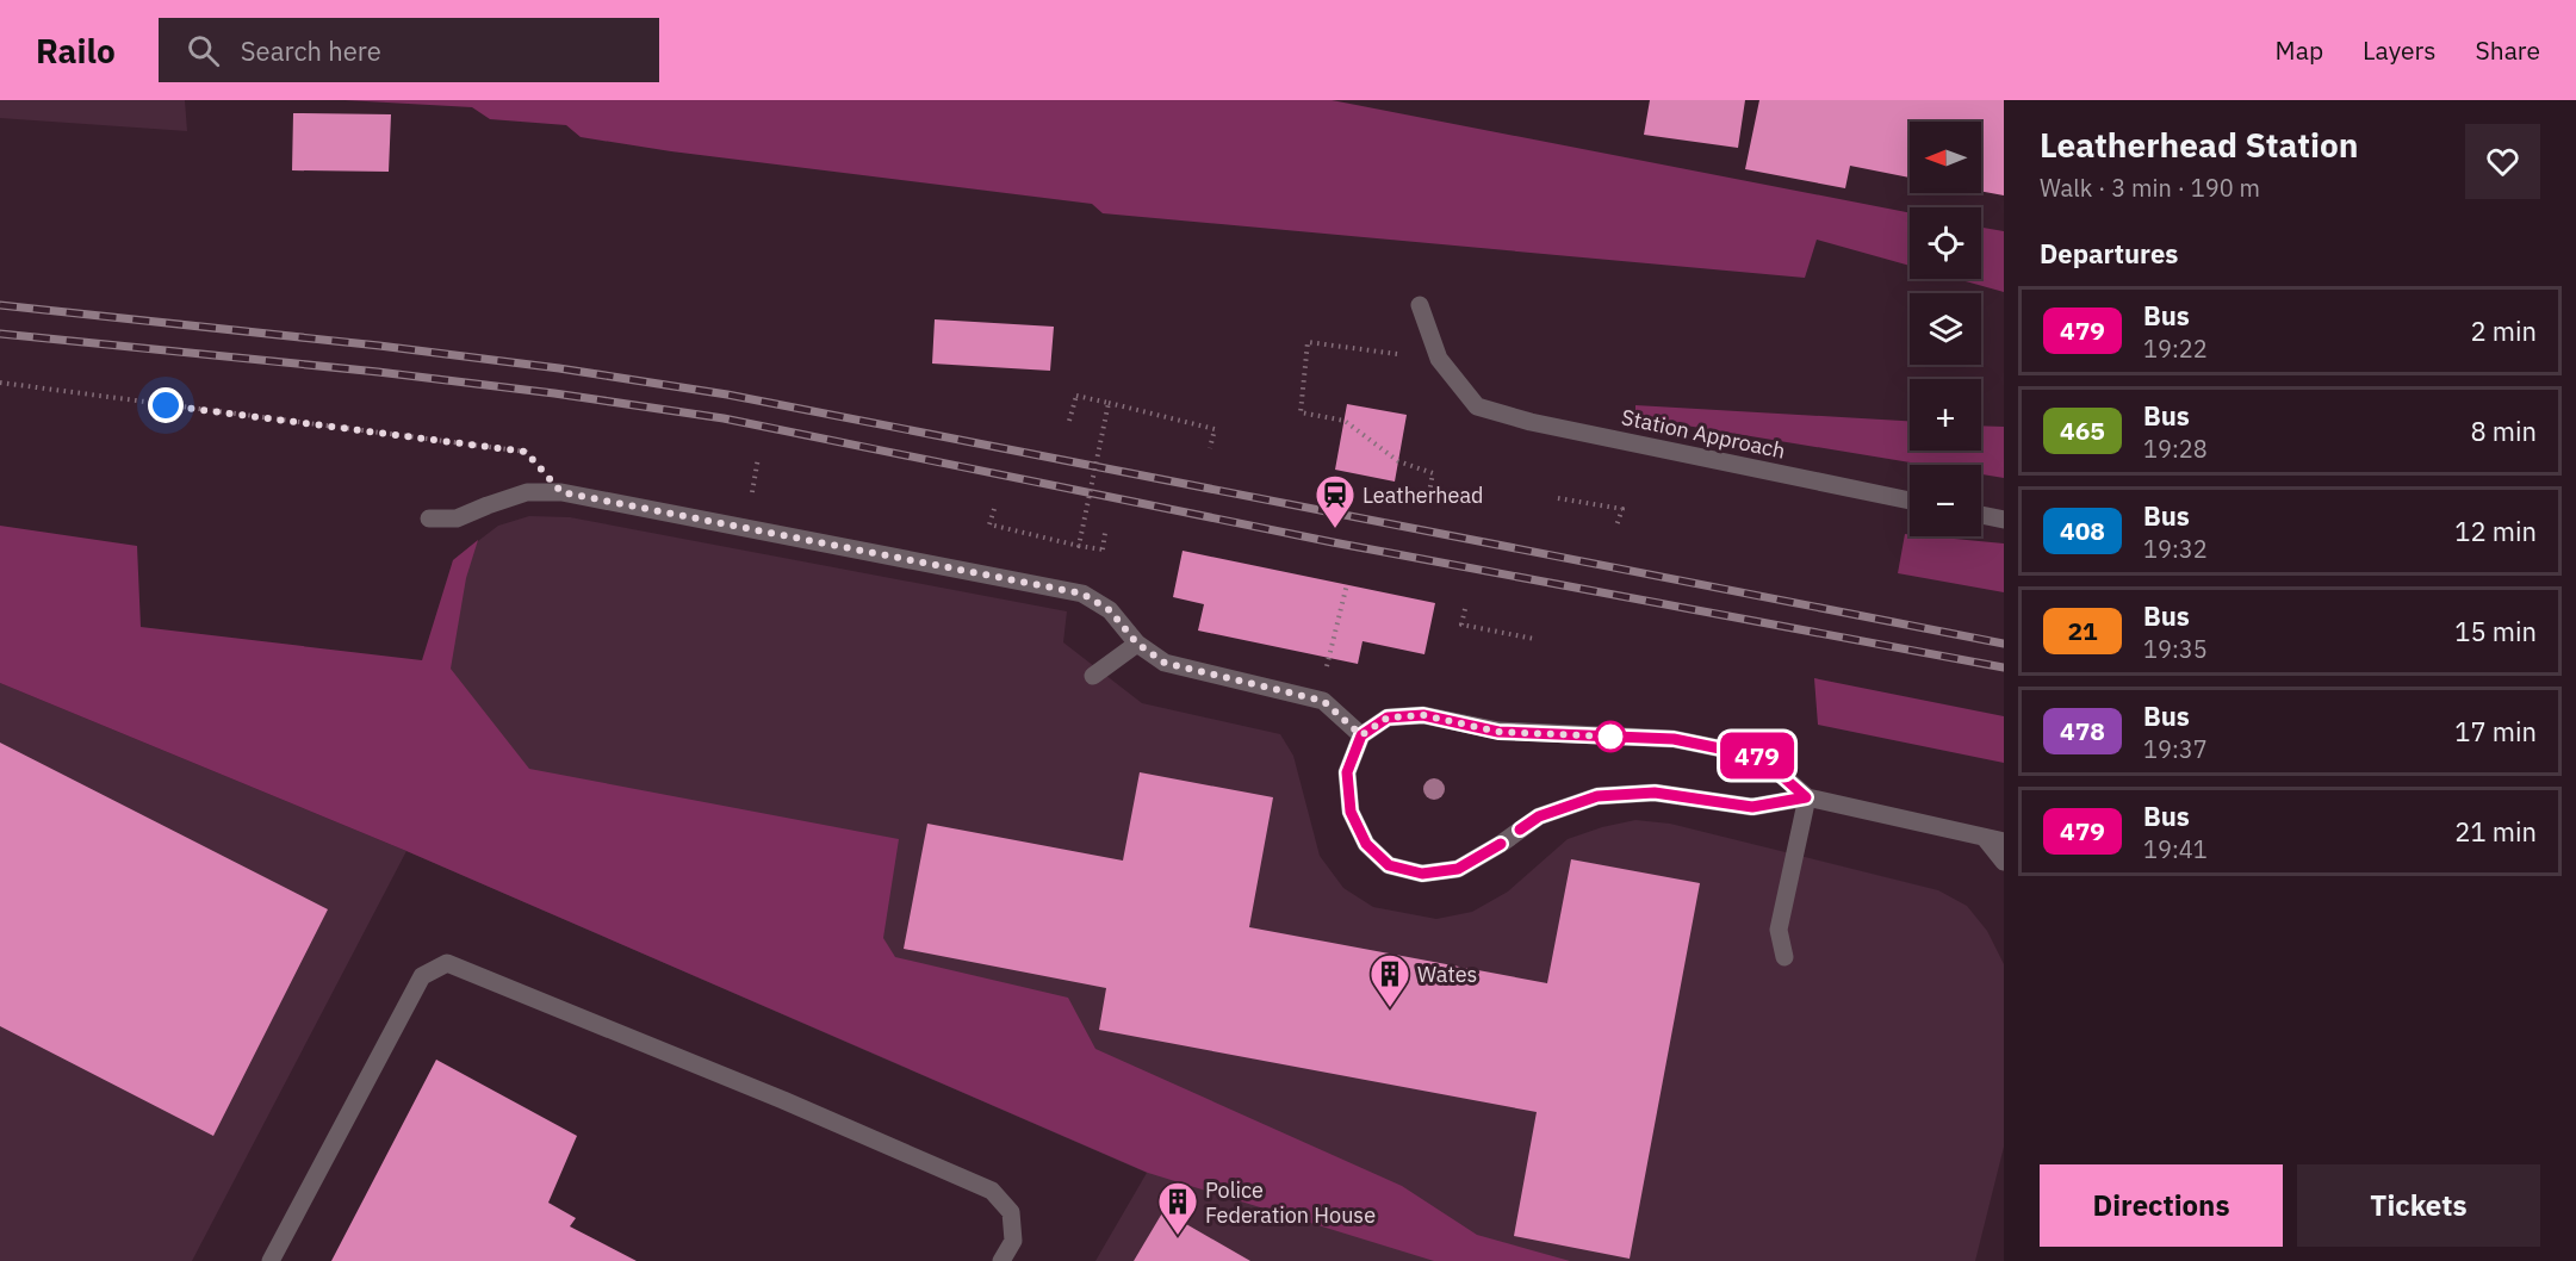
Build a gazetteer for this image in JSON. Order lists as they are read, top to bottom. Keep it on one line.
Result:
{"streets":{"street":["Station Approach"]},"places":{"station":["Leatherhead"],"building":["Wates","Police Federation House"]},"lines":["bus line 479"],"north":"left","page":{"header":"Railo","search":"Search here","nav":["Map","Layers","Share"],"on_map":"479","heading":[["Leatherhead Station","Walk · 3 min · 190 m"],"Departures"],"map_buttons":["+","−"],"list":[{"mark":"479","name":"Bus","note":"19:22","value":"2 min"},{"mark":"465","name":"Bus","note":"19:28","value":"8 min"},{"mark":"408","name":"Bus","note":"19:32","value":"12 min"},{"mark":"21","name":"Bus","note":"19:35","value":"15 min"},{"mark":"478","name":"Bus","note":"19:37","value":"17 min"},{"mark":"479","name":"Bus","note":"19:41","value":"21 min"}],"buttons":["Directions","Tickets"]}}
